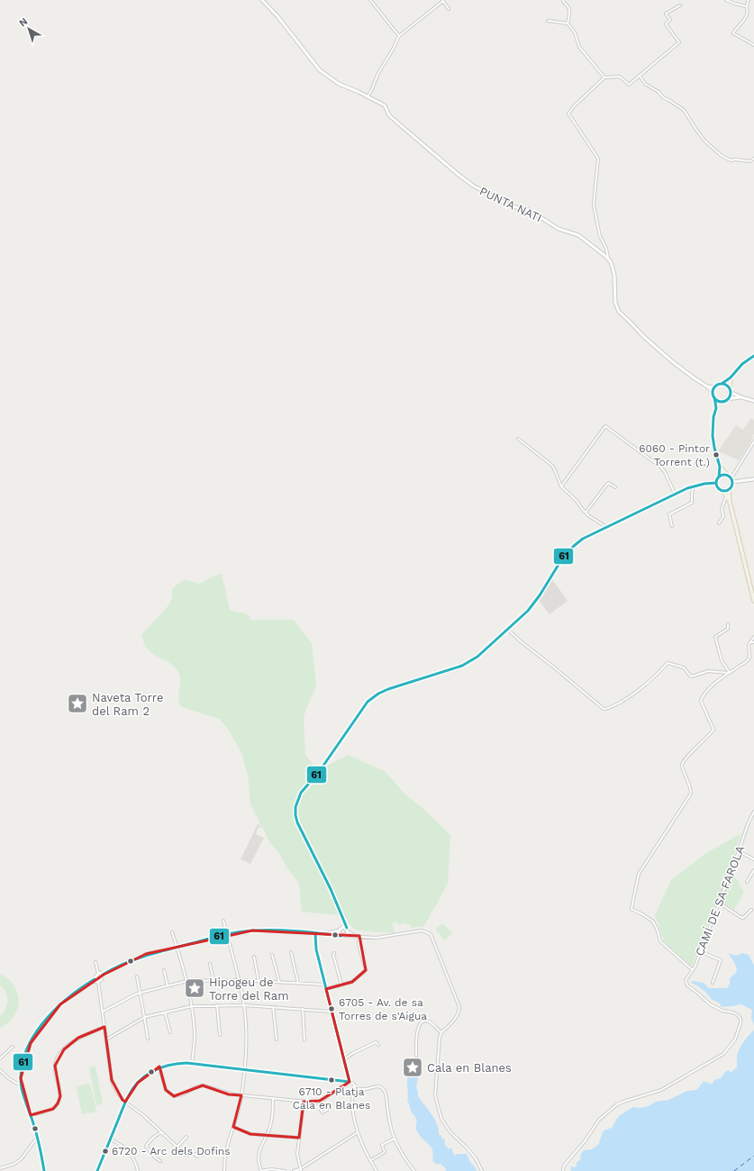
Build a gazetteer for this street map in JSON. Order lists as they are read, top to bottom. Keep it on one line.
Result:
{"streets":{"street":["PUNTA NATI","CAMÍ DE SA FAROLA"]},"places":{"other":["6060 - Pintor Torrent (t.)","6705 - Av. de sa Torres de s'Aigua","6710 - Platja Cala en Blanes","6720 - Arc dels Dofins"],"place":["Naveta Torre del Ram 2","Hipogeu de Torre del Ram","Cala en Blanes"]},"lines":["transit line 61"],"north":"top left"}
